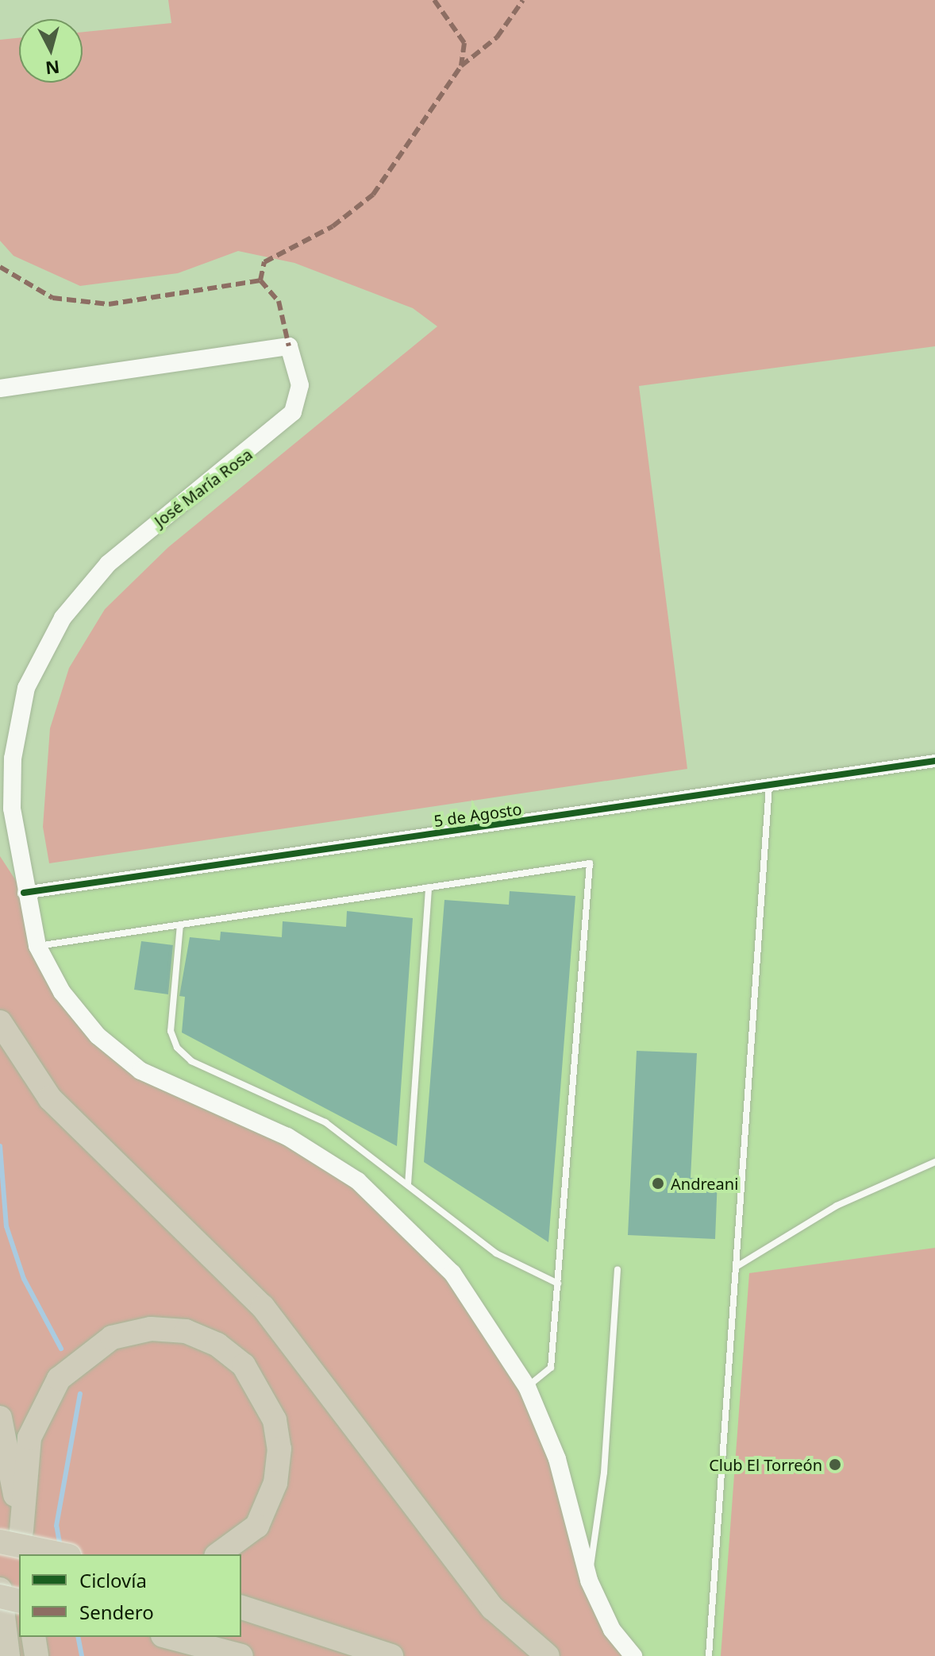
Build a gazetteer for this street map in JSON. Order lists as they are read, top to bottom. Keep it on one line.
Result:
{"streets":{"main road":["José María Rosa"],"street":["5 de Agosto"]},"crossings":[["José María Rosa","5 de Agosto"]],"places":["Andreani","Club El Torreón"],"legend":["Ciclovía","Sendero"],"north":"bottom"}
